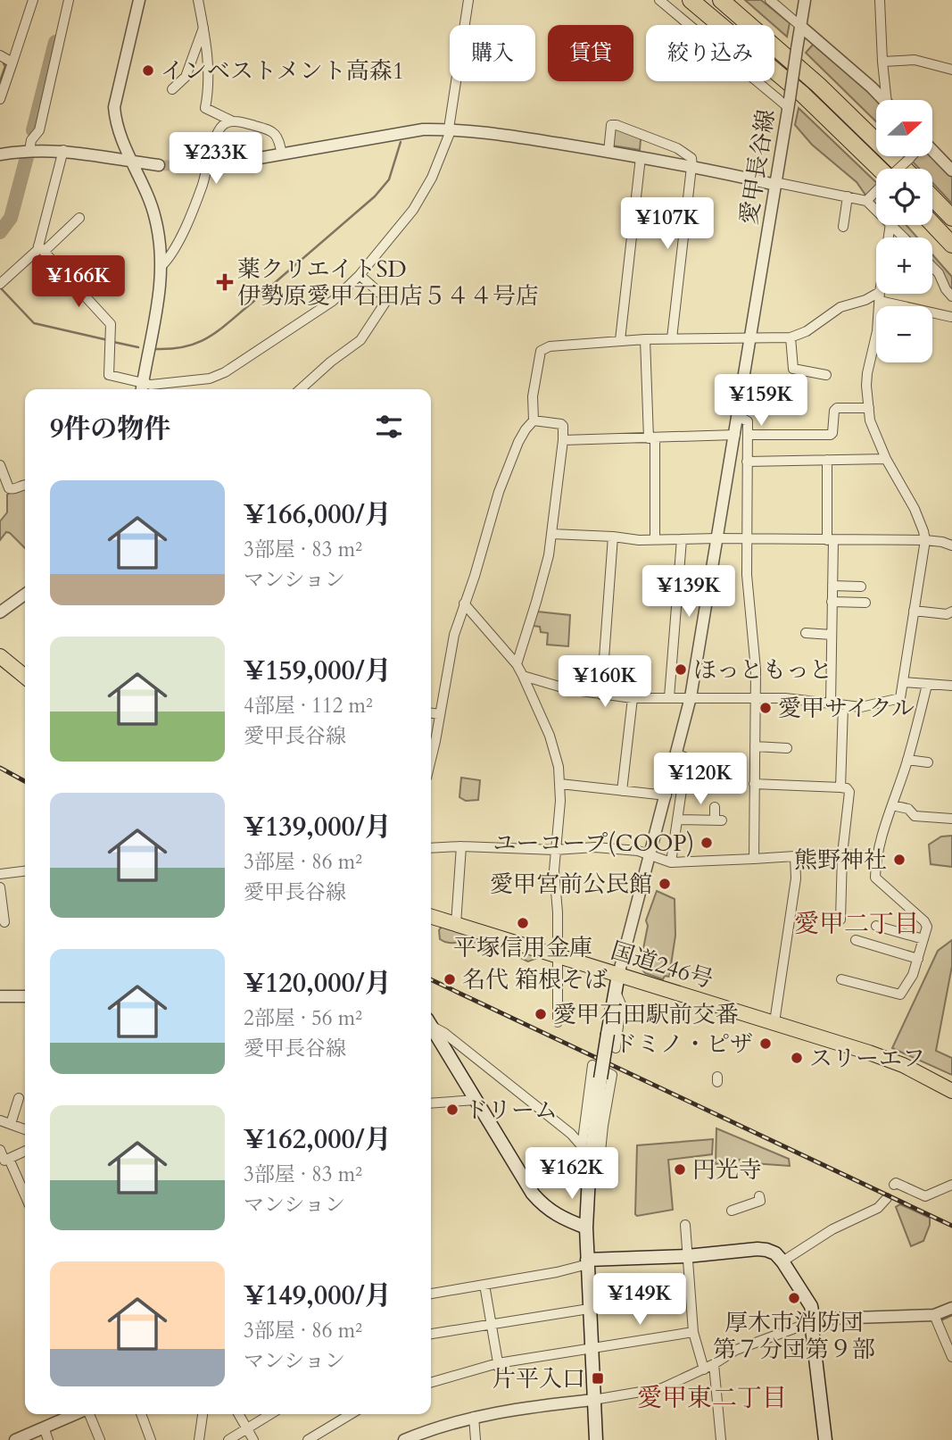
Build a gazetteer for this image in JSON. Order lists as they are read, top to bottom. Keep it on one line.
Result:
{"streets":{"highway":["国道246号"],"street":["愛甲長谷線"]},"crossings":[["愛甲長谷線","国道246号"]],"districts":["愛甲二丁目","愛甲東二丁目"],"places":{"other":["インベストメント高森1","ほっともっと","愛甲サイクル","ユーコープ(COOP)","熊野神社","愛甲宮前公民館","平塚信用金庫","名代 箱根そば","愛甲石田駅前交番","ドミノ・ピザ","スリーエフ","ドリーム","円光寺","厚木市消防団 第７分団第９部"],"health":["薬クリエイトSD 伊勢原愛甲石田店５４４号店"],"transit":["片平入口"]},"north":"right","page":{"chip":["購入","賃貸","絞り込み"],"map_buttons":["+","−"],"price":["¥233K","¥107K","¥166K","¥159K","¥139K","¥160K","¥120K","¥162K","¥149K"],"heading":"9件の物件","list":[{"name":"¥166,000/月","note":"3部屋 · 83 m² · マンション"},{"name":"¥159,000/月","note":"4部屋 · 112 m² · 愛甲長谷線"},{"name":"¥139,000/月","note":"3部屋 · 86 m² · 愛甲長谷線"},{"name":"¥120,000/月","note":"2部屋 · 56 m² · 愛甲長谷線"},{"name":"¥162,000/月","note":"3部屋 · 83 m² · マンション"},{"name":"¥149,000/月","note":"3部屋 · 86 m² · マンション"}]}}
